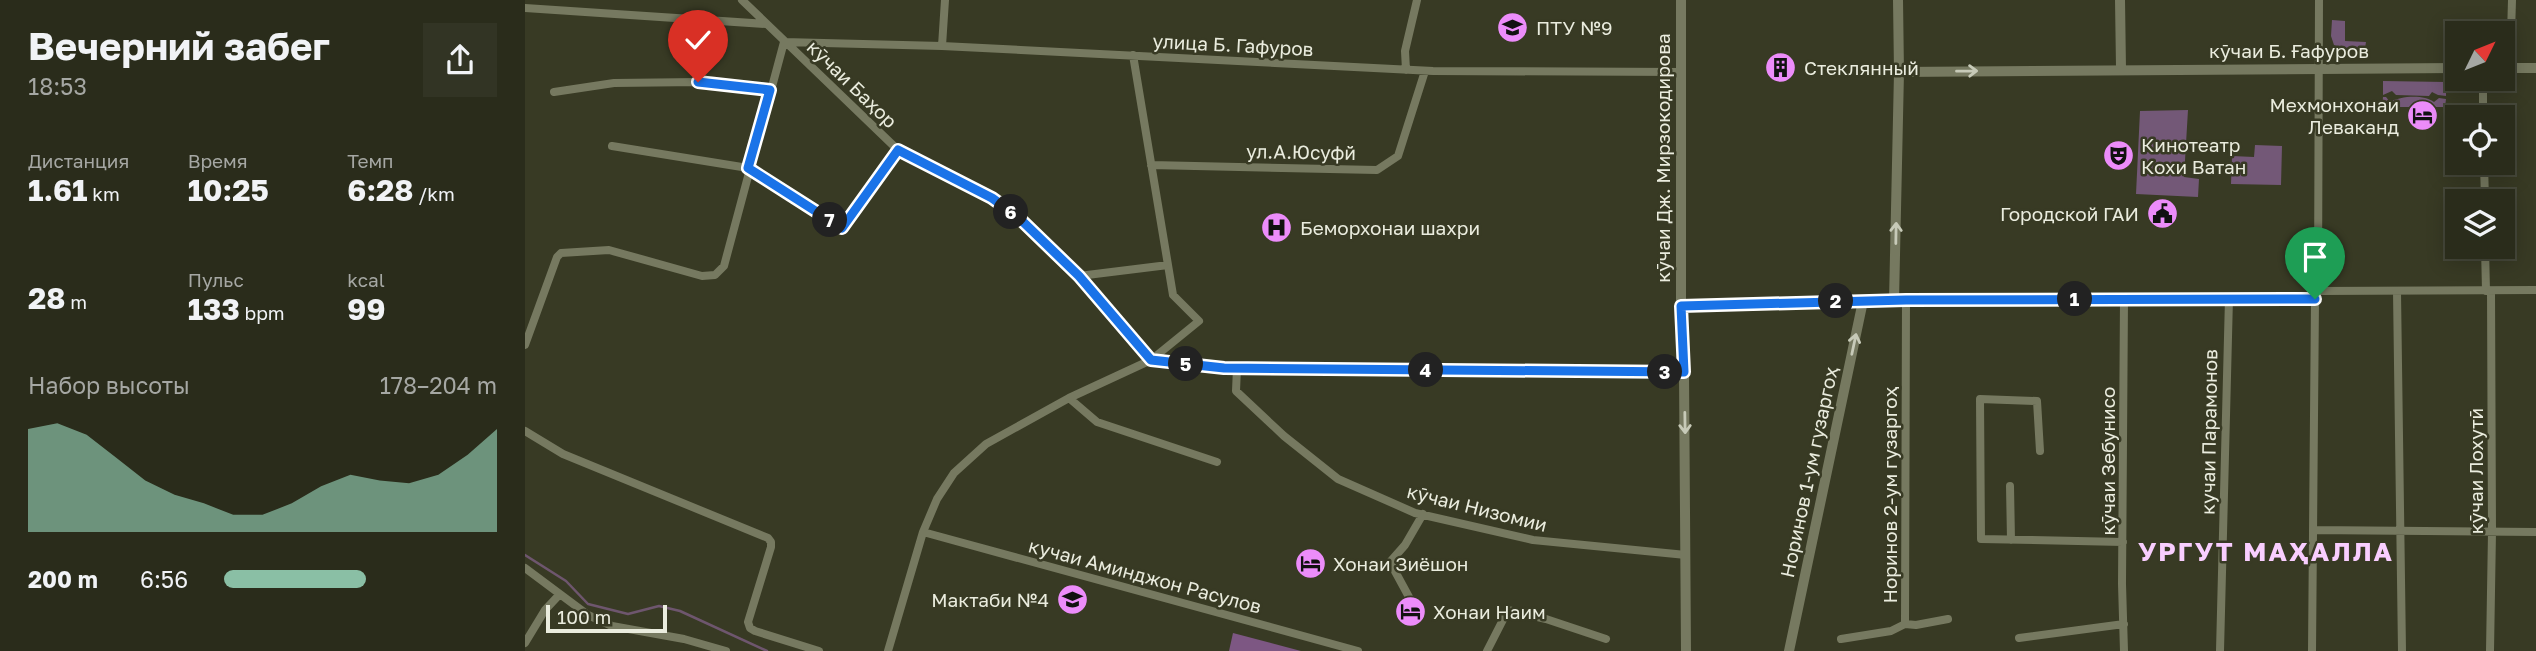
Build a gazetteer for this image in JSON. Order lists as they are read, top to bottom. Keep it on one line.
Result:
{"streets":{"street":["улица Б. Гафуров","кӯчаи Б. Ғафуров","кӯчаи Баҳор","ул.А.Юсуфй","кӯчаи Дж. Мирзокодирова","кучаи Парамонов","кӯчаи Зебунисо","кӯчаи Лохутӣ","Норинов 1-ум гузаргоҳ","Норинов 2-ум гузаргоҳ","кӯчаи Низомии","кучаи Аминджон Расулов"]},"crossings":[["улица Б. Гафуров","кӯчаи Баҳор"],["улица Б. Гафуров","ул.А.Юсуфй"],["улица Б. Гафуров","кӯчаи Дж. Мирзокодирова"],["кӯчаи Дж. Мирзокодирова","кӯчаи Низомии"]],"one_way":["кӯчаи Б. Ғафуров","Норинов 1-ум гузаргоҳ"],"districts":["УРГУТ МАҲАЛЛА"],"places":{"school or university":["ПТУ №9","Мактаби №4"],"building":["Стеклянный"],"hotel":["Мехмонхонаи Леваканд","Хонаи Зиёшон","Хонаи Наим"],"theatre":["Кинотеатр Кохи Ватан"],"public building":["Городской ГАИ"],"hospital":["Беморхонаи шахри"]},"scale_bar":"100 m","north":"top right","page":{"heading":["Вечерний забег","18:53"],"stats":[["Дистанция","1.61 km"],["Время","10:25"],["Темп","6:28 /km"],["28 m"],["Пульс","133 bpm"],["kcal","99"]],"pins":["6","7","1","2","5","4","3"],"chart":["Набор высоты","178–204 m"],"list":[{"name":"200 m","note":"6:56"}],"scale":"100 m"}}
